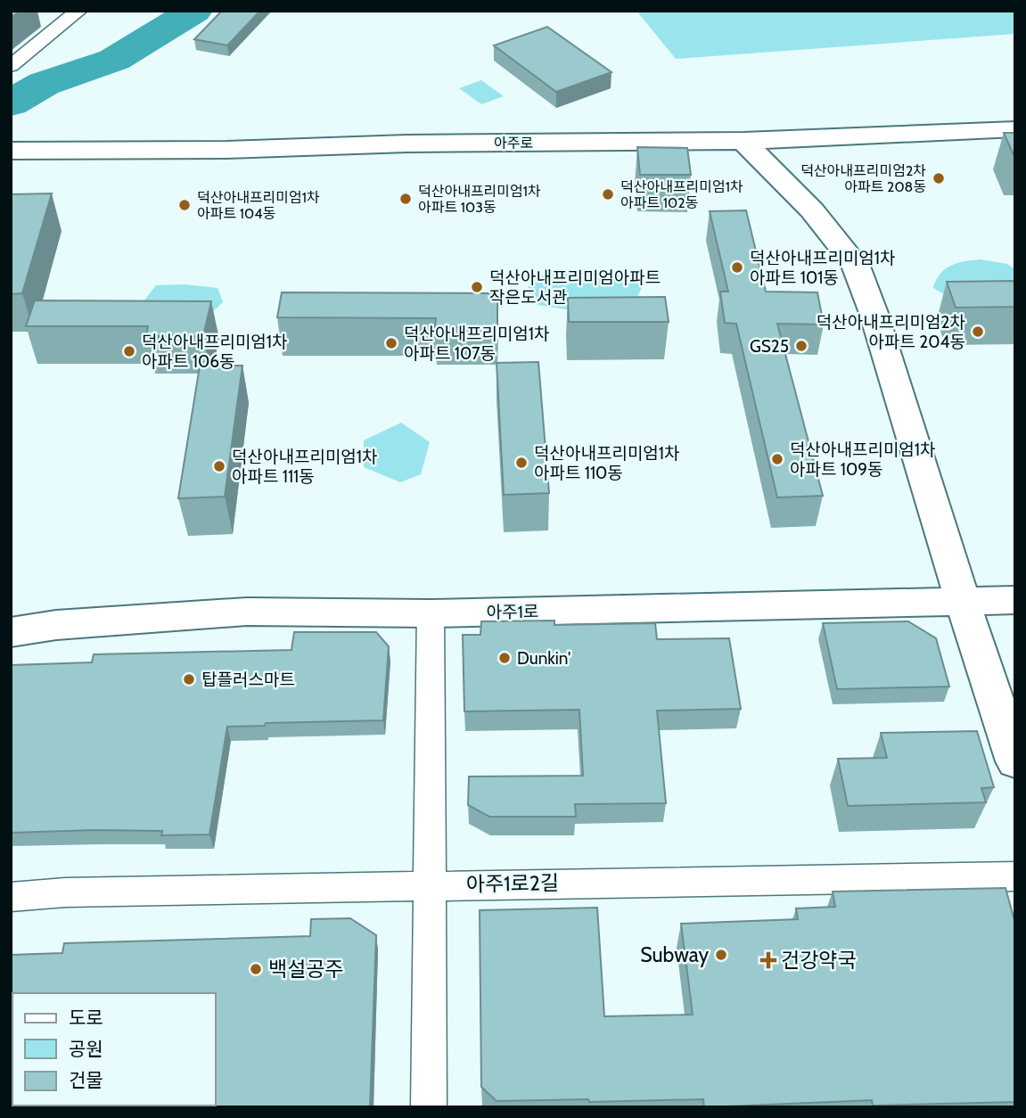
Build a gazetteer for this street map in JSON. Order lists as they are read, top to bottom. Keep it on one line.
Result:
{"streets":{"street":["아주로","아주1로","아주1로2길"]},"places":{"other":["덕산아내프리미엄2차 아파트 208동","덕산아내프리미엄1차 아파트 102동","덕산아내프리미엄1차 아파트 103동","덕산아내프리미엄1차 아파트 104동","덕산아내프리미엄1차 아파트 101동","덕산아내프리미엄아파트 작은도서관","덕산아내프리미엄2차 아파트 204동","덕산아내프리미엄1차 아파트 107동","GS25","덕산아내프리미엄1차 아파트 106동","덕산아내프리미엄1차 아파트 109동","덕산아내프리미엄1차 아파트 110동","덕산아내프리미엄1차 아파트 111동","Dunkin'","탑플러스마트","Subway","백설공주"],"health":["건강약국"]},"legend":["도로","공원","건물"]}
